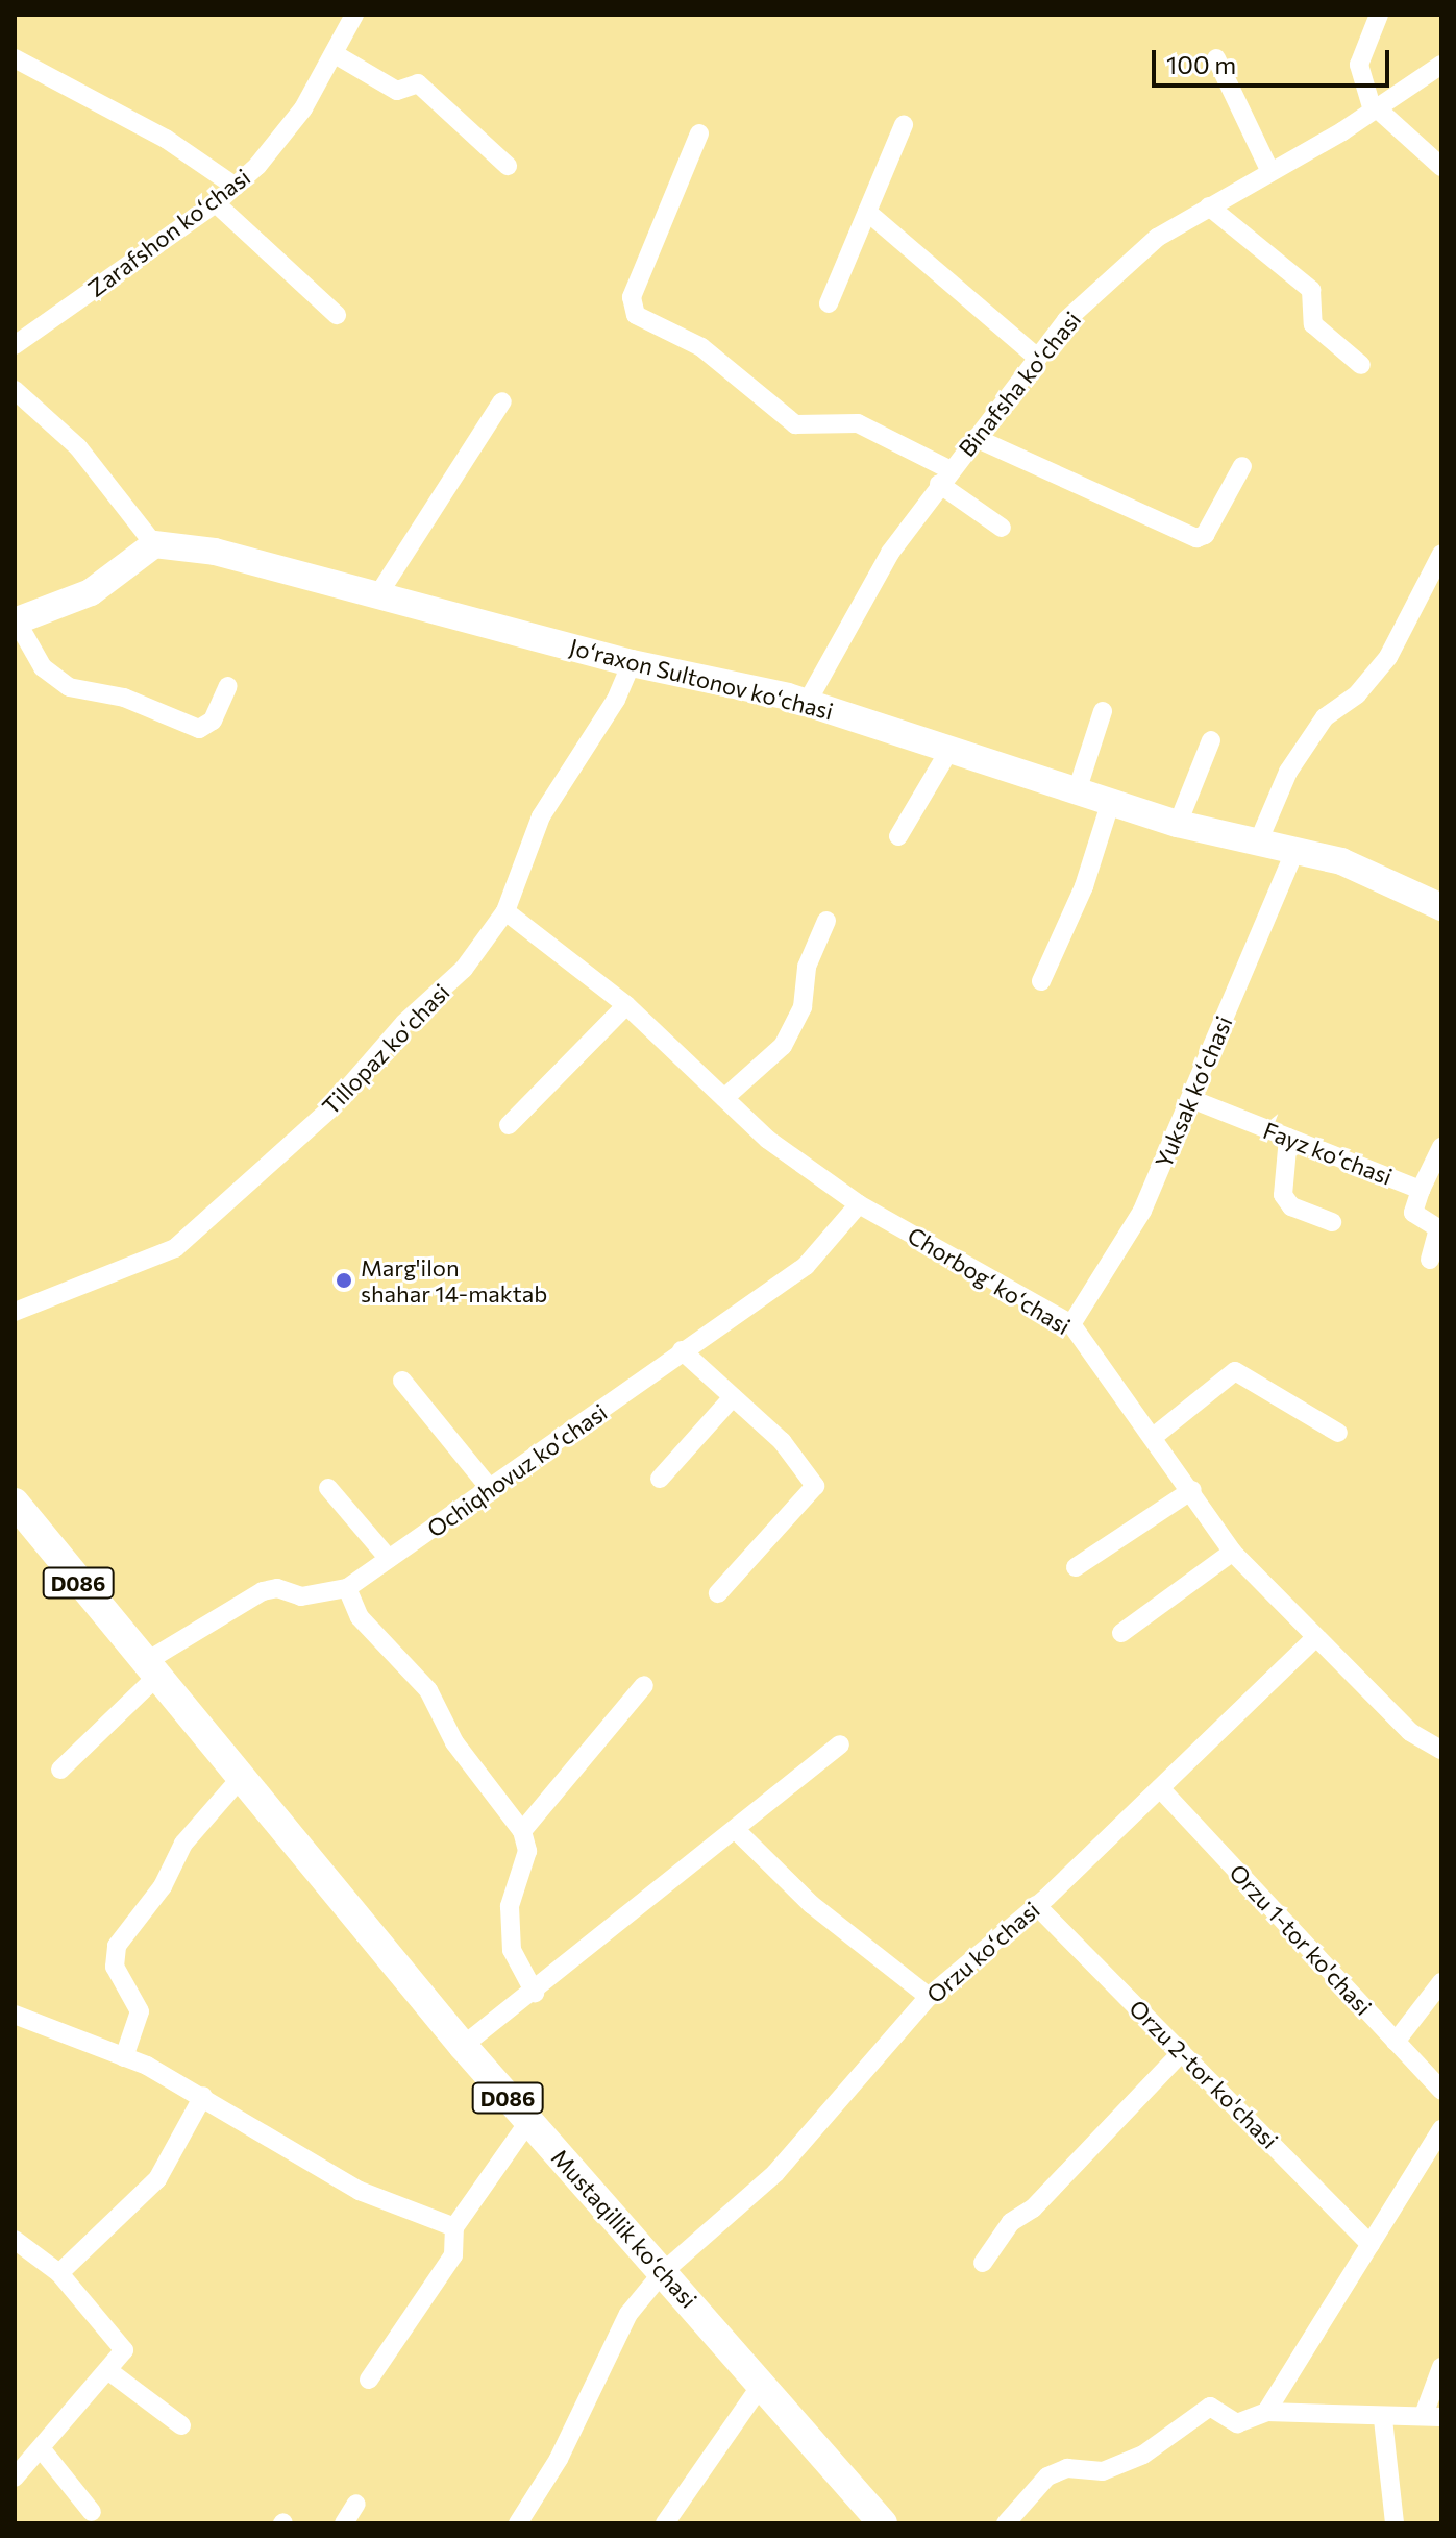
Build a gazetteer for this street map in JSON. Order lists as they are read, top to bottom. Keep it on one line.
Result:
{"streets":{"main road":["D086","Mustaqillik koʻchasi"],"street":["Zarafshon koʻchasi","Binafsha koʻchasi","Joʻraxon Sultonov koʻchasi","Tillopaz koʻchasi","Yuksak koʻchasi","Fayz koʻchasi","Chorbogʻ koʻchasi","Ochiqhovuz koʻchasi","Orzu 1-tor ko'chasi","Orzu koʻchasi","Orzu 2-tor ko'chasi"]},"crossings":[["Binafsha koʻchasi","Joʻraxon Sultonov koʻchasi"],["Joʻraxon Sultonov koʻchasi","Tillopaz koʻchasi"],["Joʻraxon Sultonov koʻchasi","Yuksak koʻchasi"],["Tillopaz koʻchasi","Chorbogʻ koʻchasi"],["Yuksak koʻchasi","Fayz koʻchasi"],["Yuksak koʻchasi","Chorbogʻ koʻchasi"],["Chorbogʻ koʻchasi","Ochiqhovuz koʻchasi"],["Chorbogʻ koʻchasi","Orzu koʻchasi"],["Ochiqhovuz koʻchasi","Mustaqillik koʻchasi"],["Orzu 1-tor ko'chasi","Orzu koʻchasi"],["Orzu koʻchasi","Orzu 2-tor ko'chasi"],["Orzu koʻchasi","Mustaqillik koʻchasi"]],"places":["Marg'ilon shahar 14-maktab"],"scale_bar":"100 m"}
